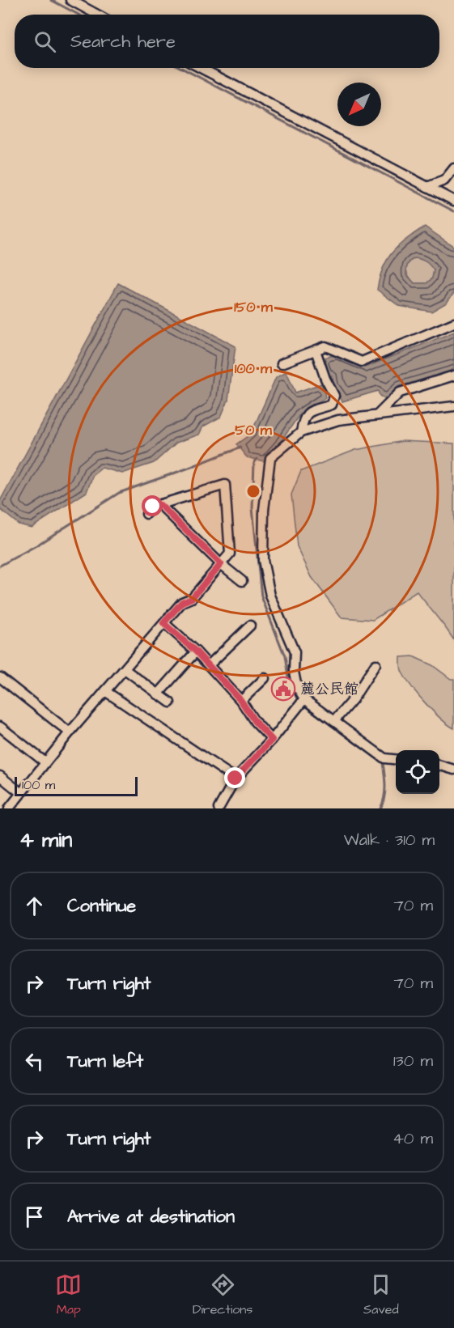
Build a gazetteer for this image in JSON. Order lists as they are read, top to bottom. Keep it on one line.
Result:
{"places":{"public building":["麓公民館"]},"scale_bar":"100 m","north":"bottom left","page":{"search":"Search here","scale":"100 m","heading":["4 min","Walk · 310 m"],"list":[["Continue","70 m"],["Turn right","70 m"],["Turn left","130 m"],["Turn right","40 m"],"Arrive at destination"],"nav":["Map","Directions","Saved"]},"rings":["150 m","100 m","50 m"]}
